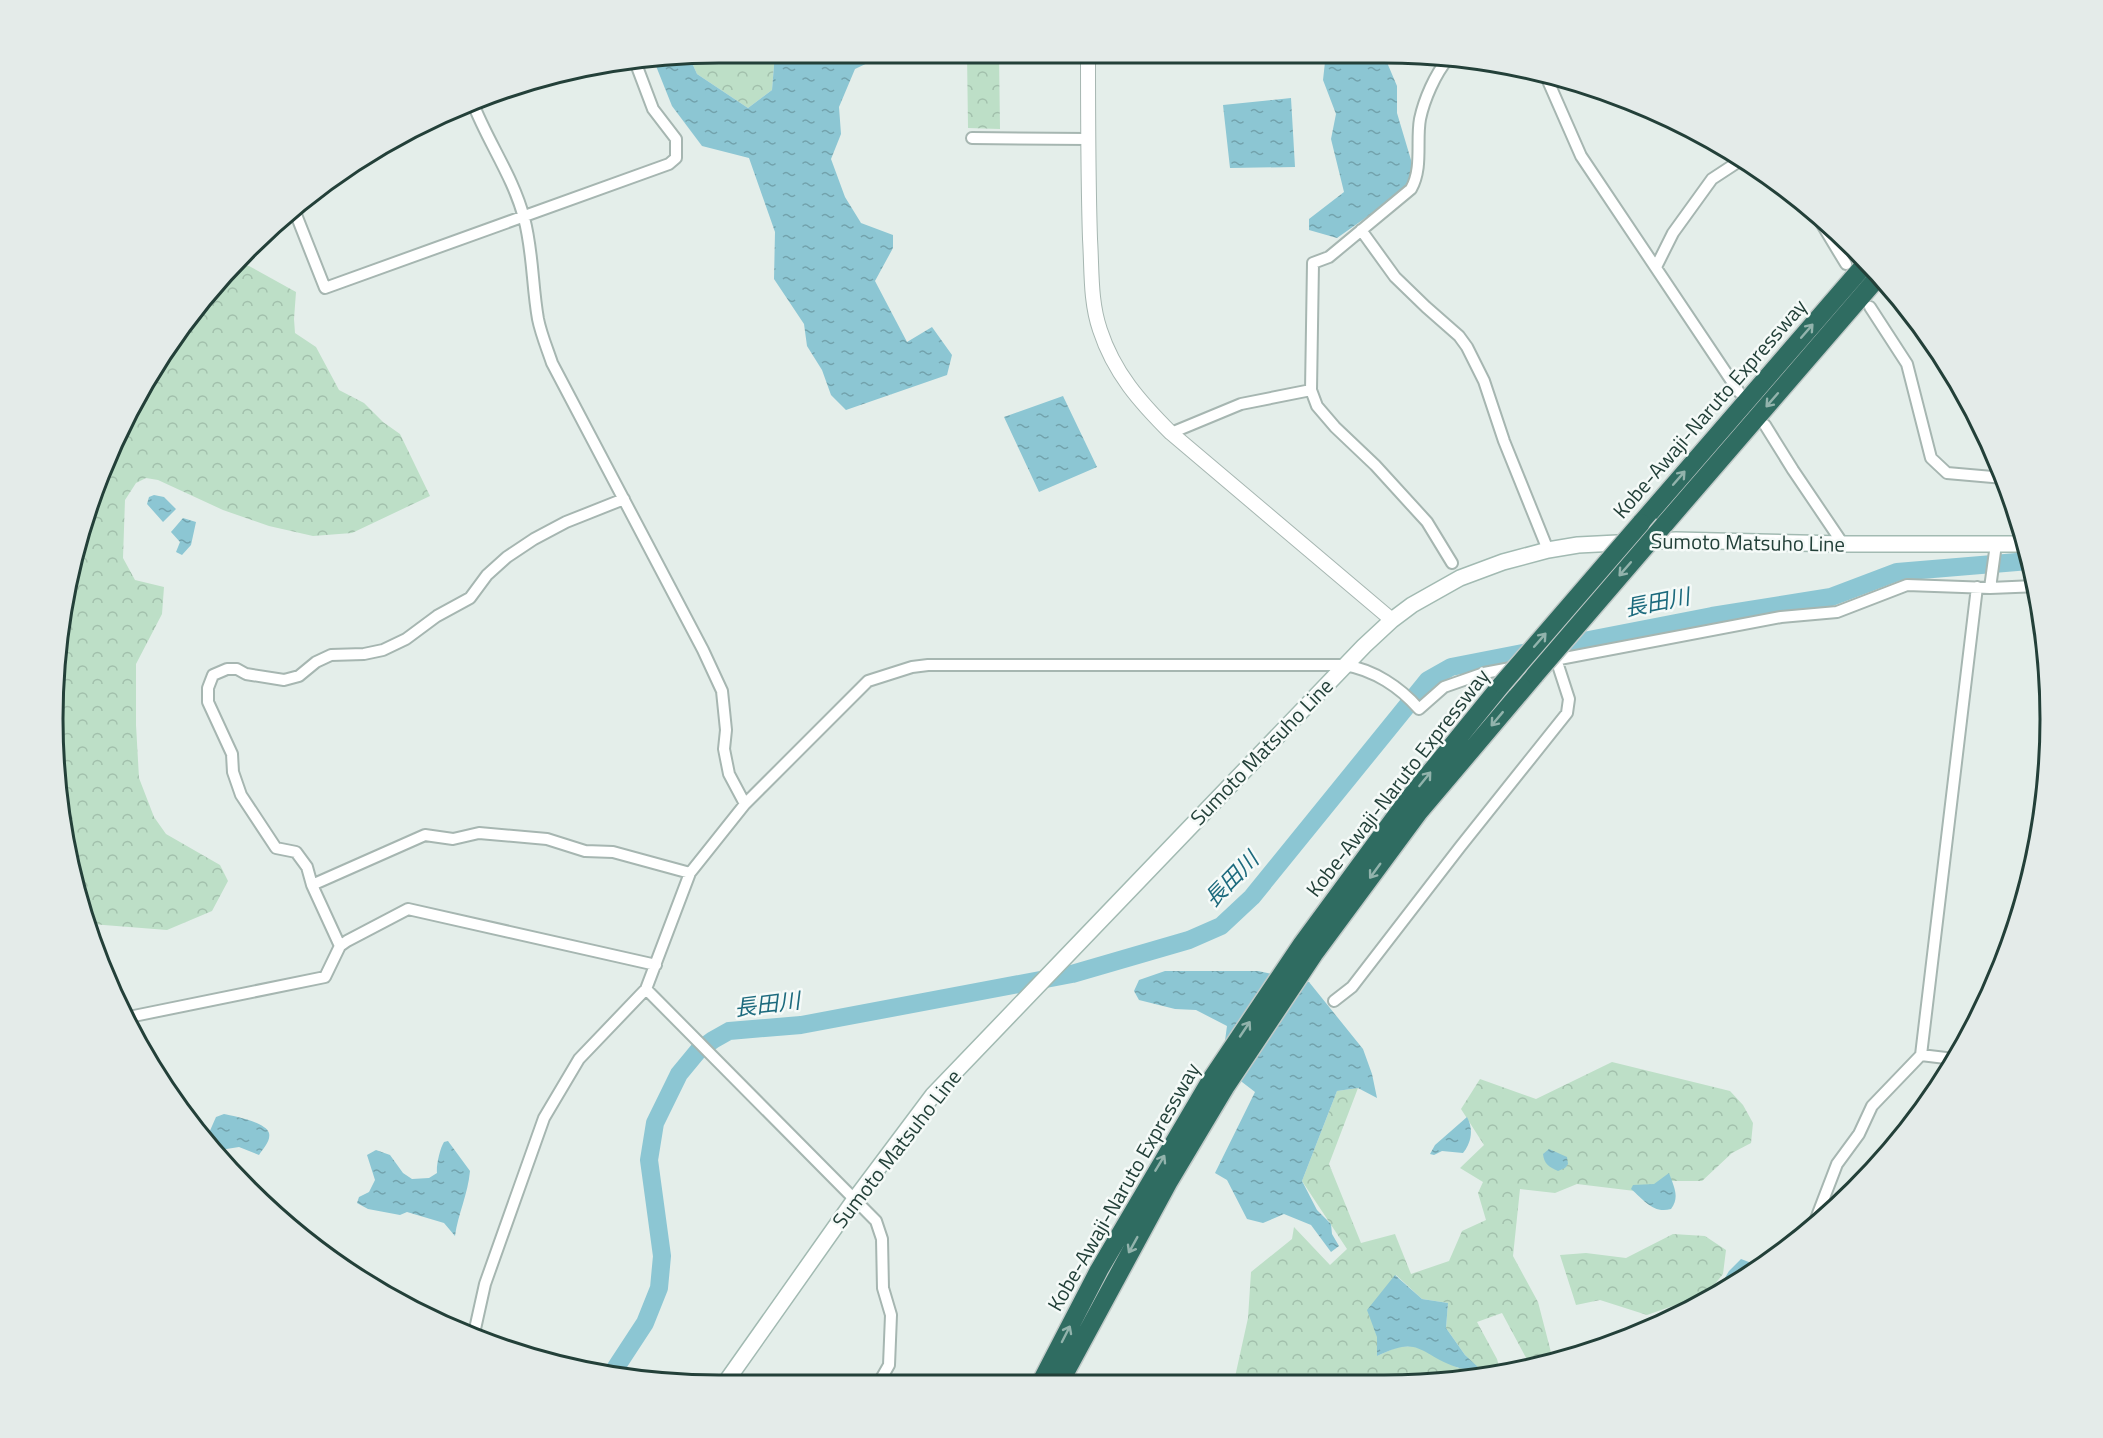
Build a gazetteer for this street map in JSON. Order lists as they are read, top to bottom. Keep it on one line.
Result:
{"streets":{"highway":["Kobe-Awaji-Naruto Expressway"],"main road":["Sumoto Matsuho Line"]},"water":["長田川"]}
